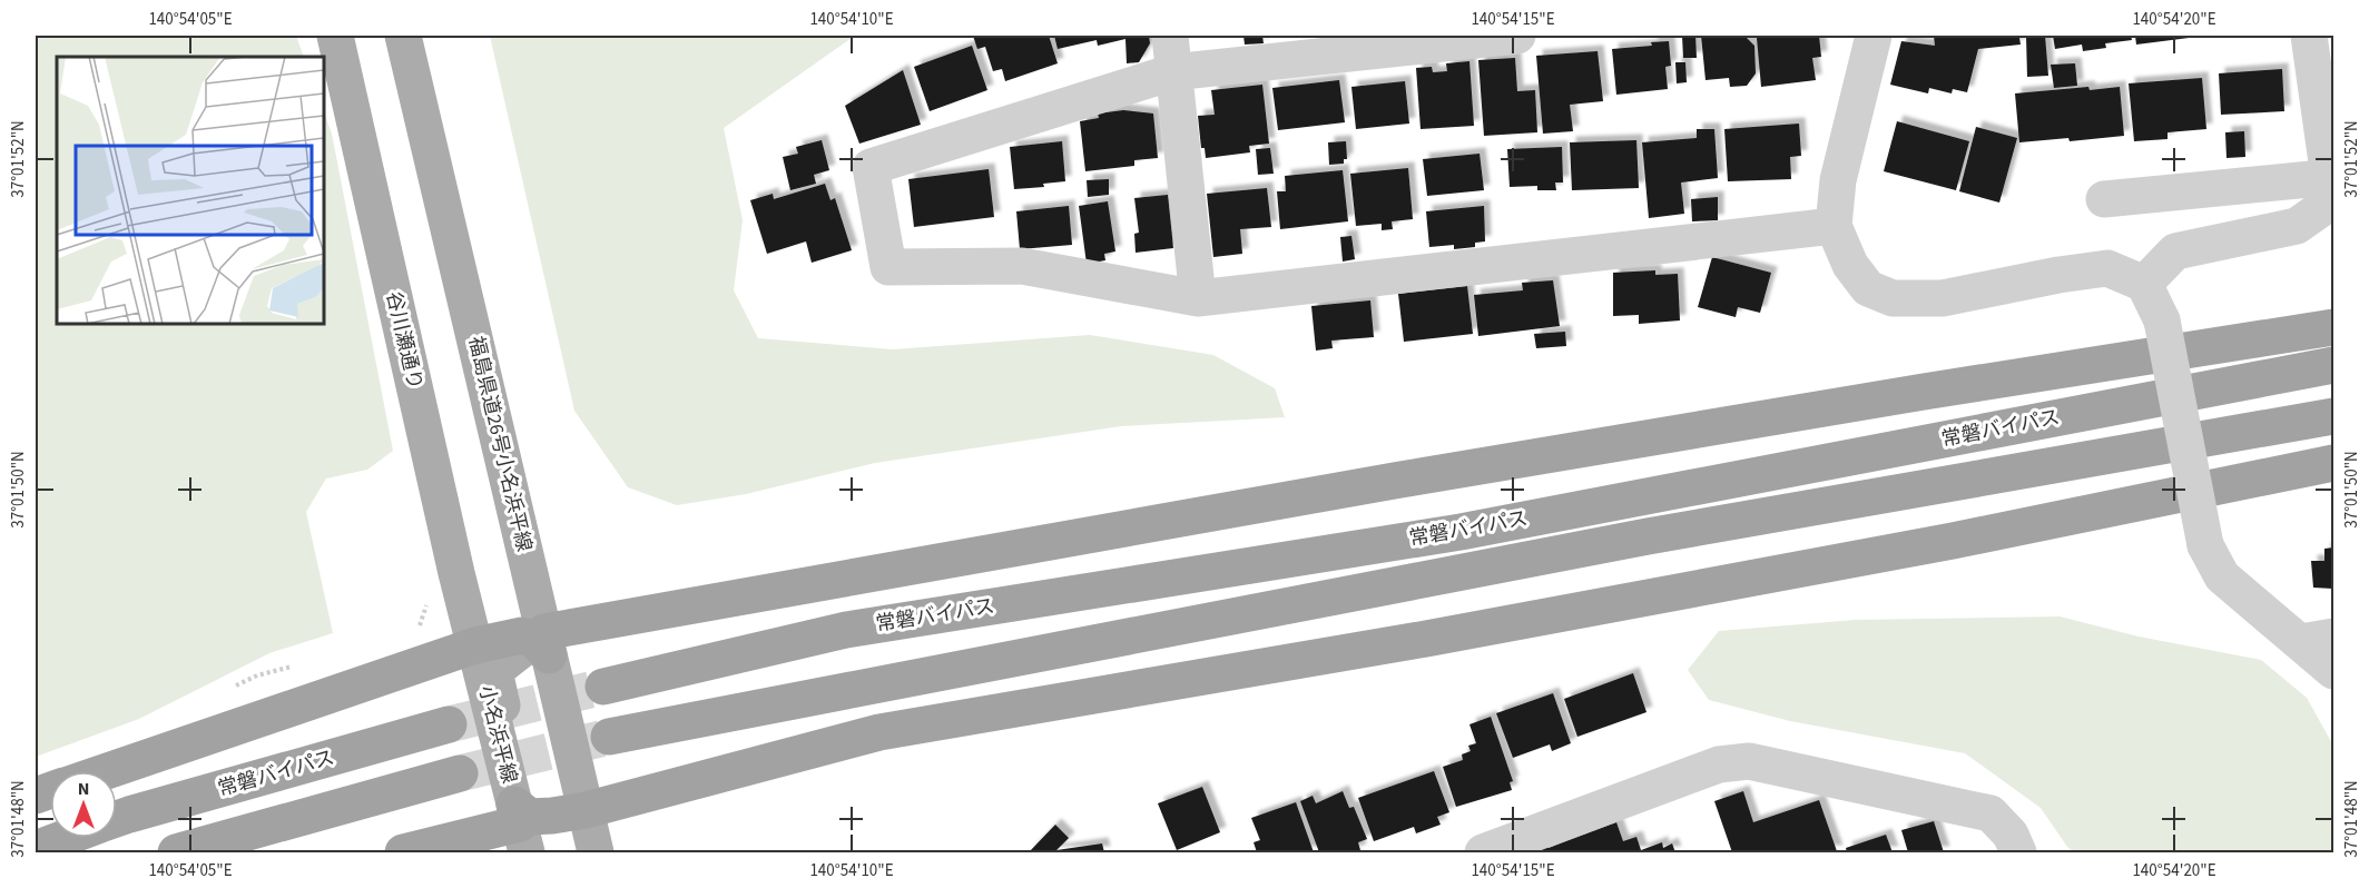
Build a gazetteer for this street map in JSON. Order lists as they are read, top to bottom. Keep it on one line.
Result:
{"streets":{"highway":["常磐バイパス"],"main road":["谷川瀬通り","福島県道26号小名浜平線","小名浜平線"]},"crossings":[["谷川瀬通り","小名浜平線"]],"north":"top","coordinates":["140°54'05\"E","140°54'10\"E","140°54'15\"E","140°54'20\"E","37°01'52\"N","37°01'50\"N","37°01'48\"N"]}
